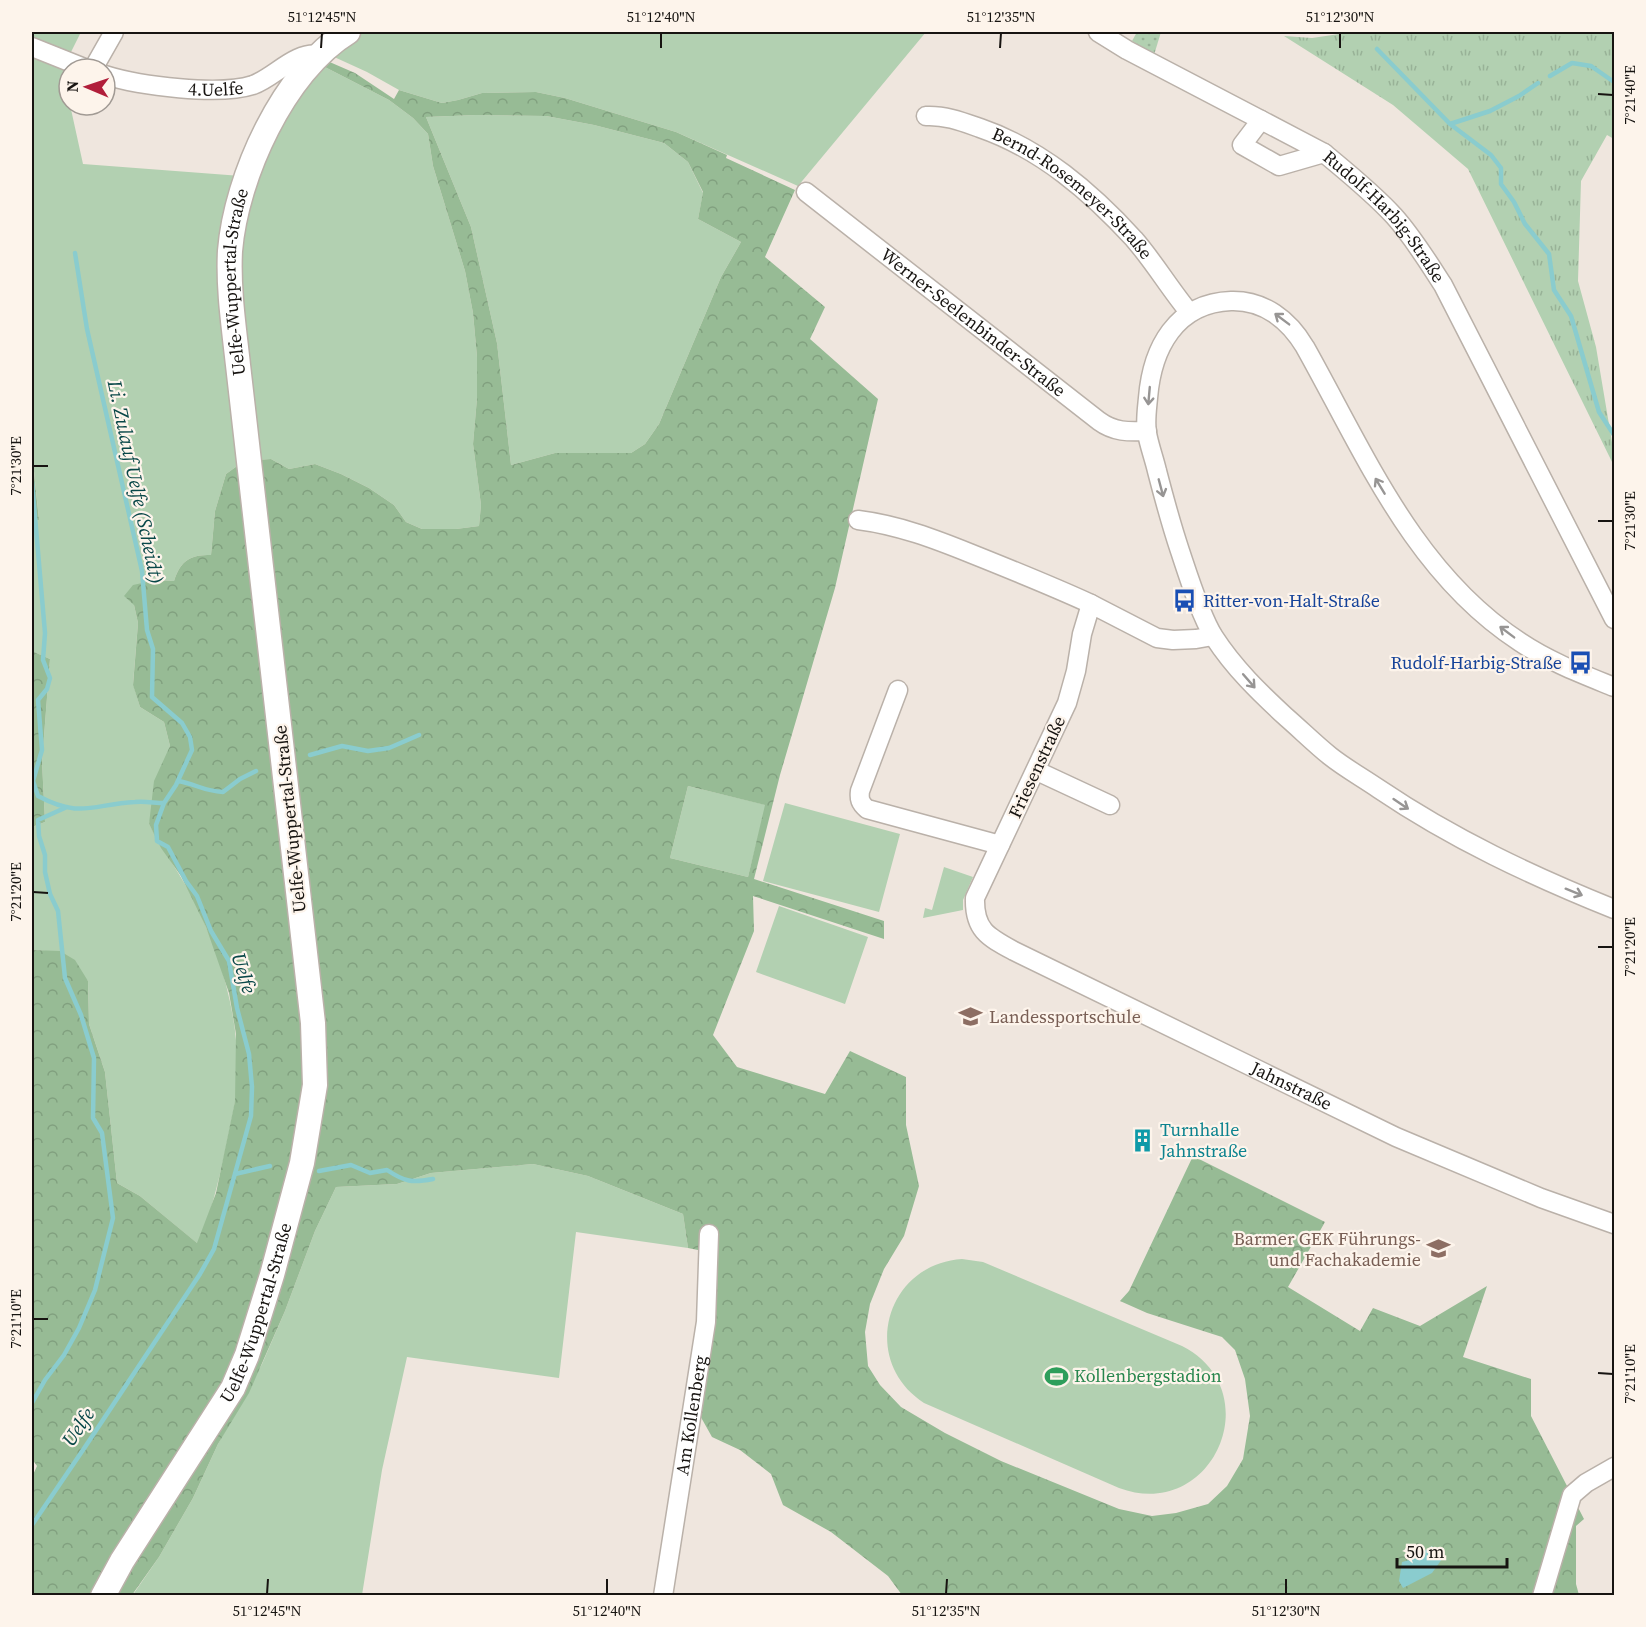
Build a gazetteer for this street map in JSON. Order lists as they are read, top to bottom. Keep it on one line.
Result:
{"streets":{"main road":["Uelfe-Wuppertal-Straße"],"street":["4.Uelfe","Bernd-Rosemeyer-Straße","Rudolf-Harbig-Straße","Werner-Seelenbinder-Straße","Friesenstraße","Jahnstraße","Am Kollenberg"]},"crossings":[["4.Uelfe","Uelfe-Wuppertal-Straße"],["Friesenstraße","Jahnstraße"]],"water":["Li. Zulauf Uelfe (Scheidt)","Uelfe"],"places":{"bus stop":["Ritter-von-Halt-Straße","Rudolf-Harbig-Straße"],"school or university":["Landessportschule","Barmer GEK Führungs- und Fachakademie"],"building":["Turnhalle Jahnstraße"],"sports":["Kollenbergstadion"]},"scale_bar":"50 m","north":"left","coordinates":["51°12'45\"N","51°12'40\"N","51°12'35\"N","51°12'30\"N","7°21'40\"E","7°21'30\"E","7°21'20\"E","7°21'10\"E"]}
